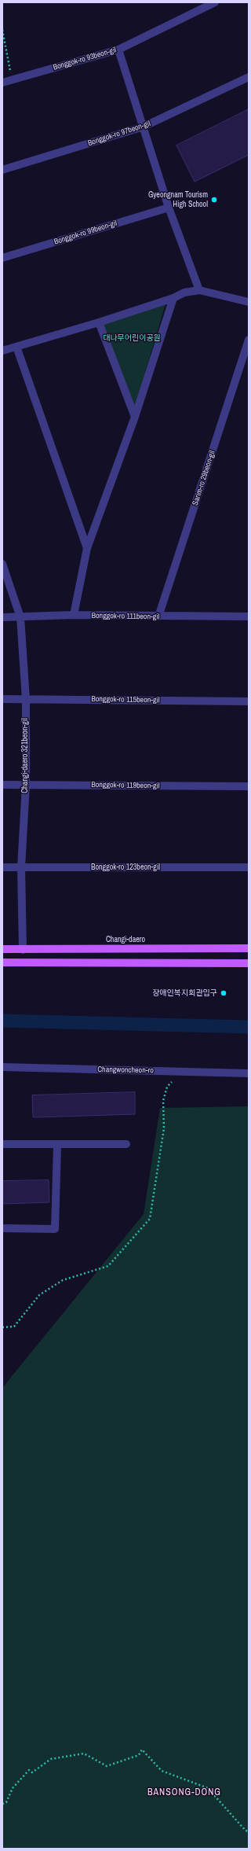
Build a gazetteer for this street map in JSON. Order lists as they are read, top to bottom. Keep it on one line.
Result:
{"streets":{"main road":["Changi-daero"],"street":["Bonggok-ro 93beon-gil","Bonggok-ro 97beon-gil","Bonggok-ro 99beon-gil","Sarim-ro 29beon-gil","Bonggok-ro 111beon-gil","Bonggok-ro 115beon-gil","Changi-daero 321beon-gil","Bonggok-ro 119beon-gil","Bonggok-ro 123beon-gil","Changwoncheon-ro"]},"crossings":[["Sarim-ro 29beon-gil","Bonggok-ro 111beon-gil"],["Bonggok-ro 111beon-gil","Changi-daero 321beon-gil"],["Bonggok-ro 115beon-gil","Changi-daero 321beon-gil"],["Changi-daero 321beon-gil","Bonggok-ro 119beon-gil"],["Changi-daero 321beon-gil","Bonggok-ro 123beon-gil"],["Changi-daero 321beon-gil","Changi-daero"]],"districts":["BANSONG-DONG"],"parks":["대나무어린이공원"],"places":["Gyeongnam Tourism High School","장애인복지회관입구"]}
